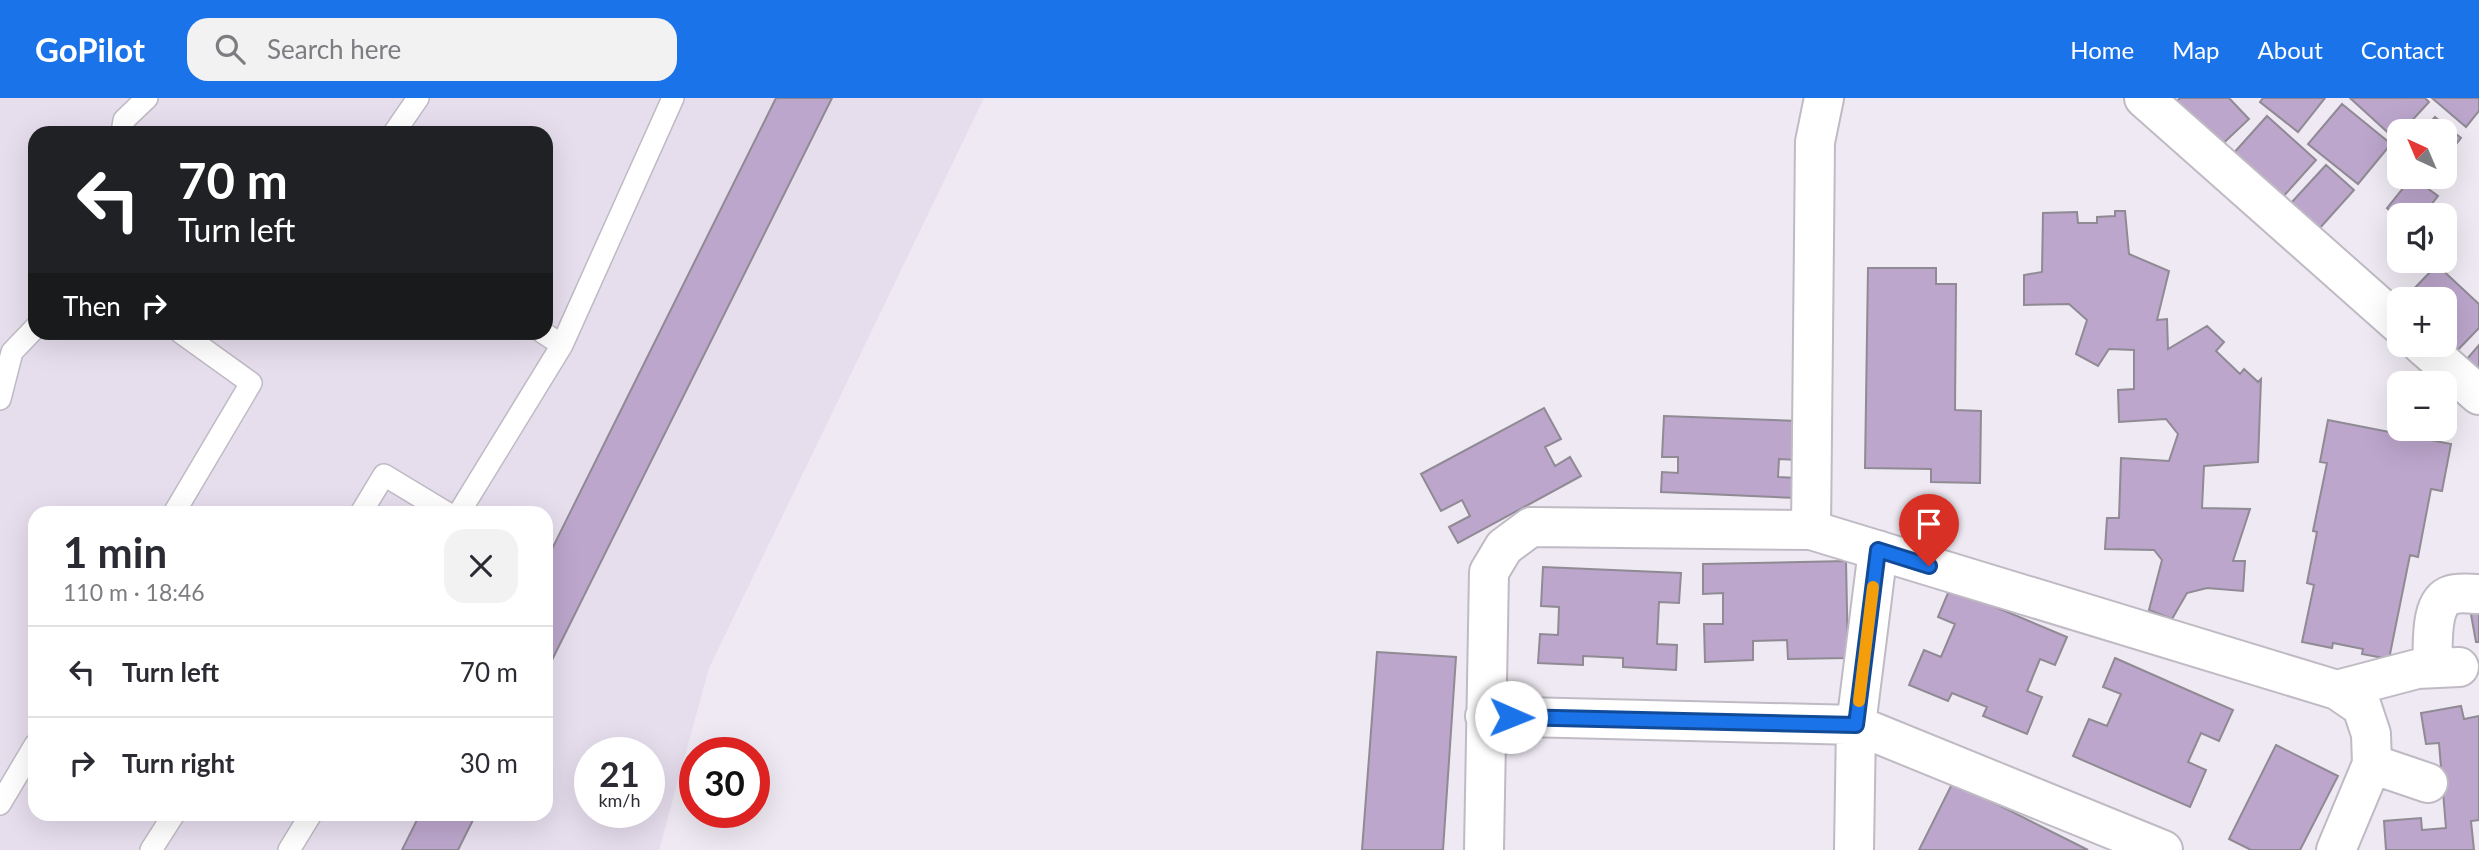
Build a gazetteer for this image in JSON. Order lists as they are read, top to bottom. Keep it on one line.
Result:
{"north":"top left","page":{"header":"GoPilot","search":"Search here","nav":["Home","Map","About","Contact"],"map_buttons":["+","−"],"turn":["70 m","Turn left"],"then":"Then","heading":["1 min","110 m · 18:46"],"list":[{"name":"Turn left","value":"70 m"},{"name":"Turn right","value":"30 m"}],"speed":"21 km/h","limit":"30"}}
